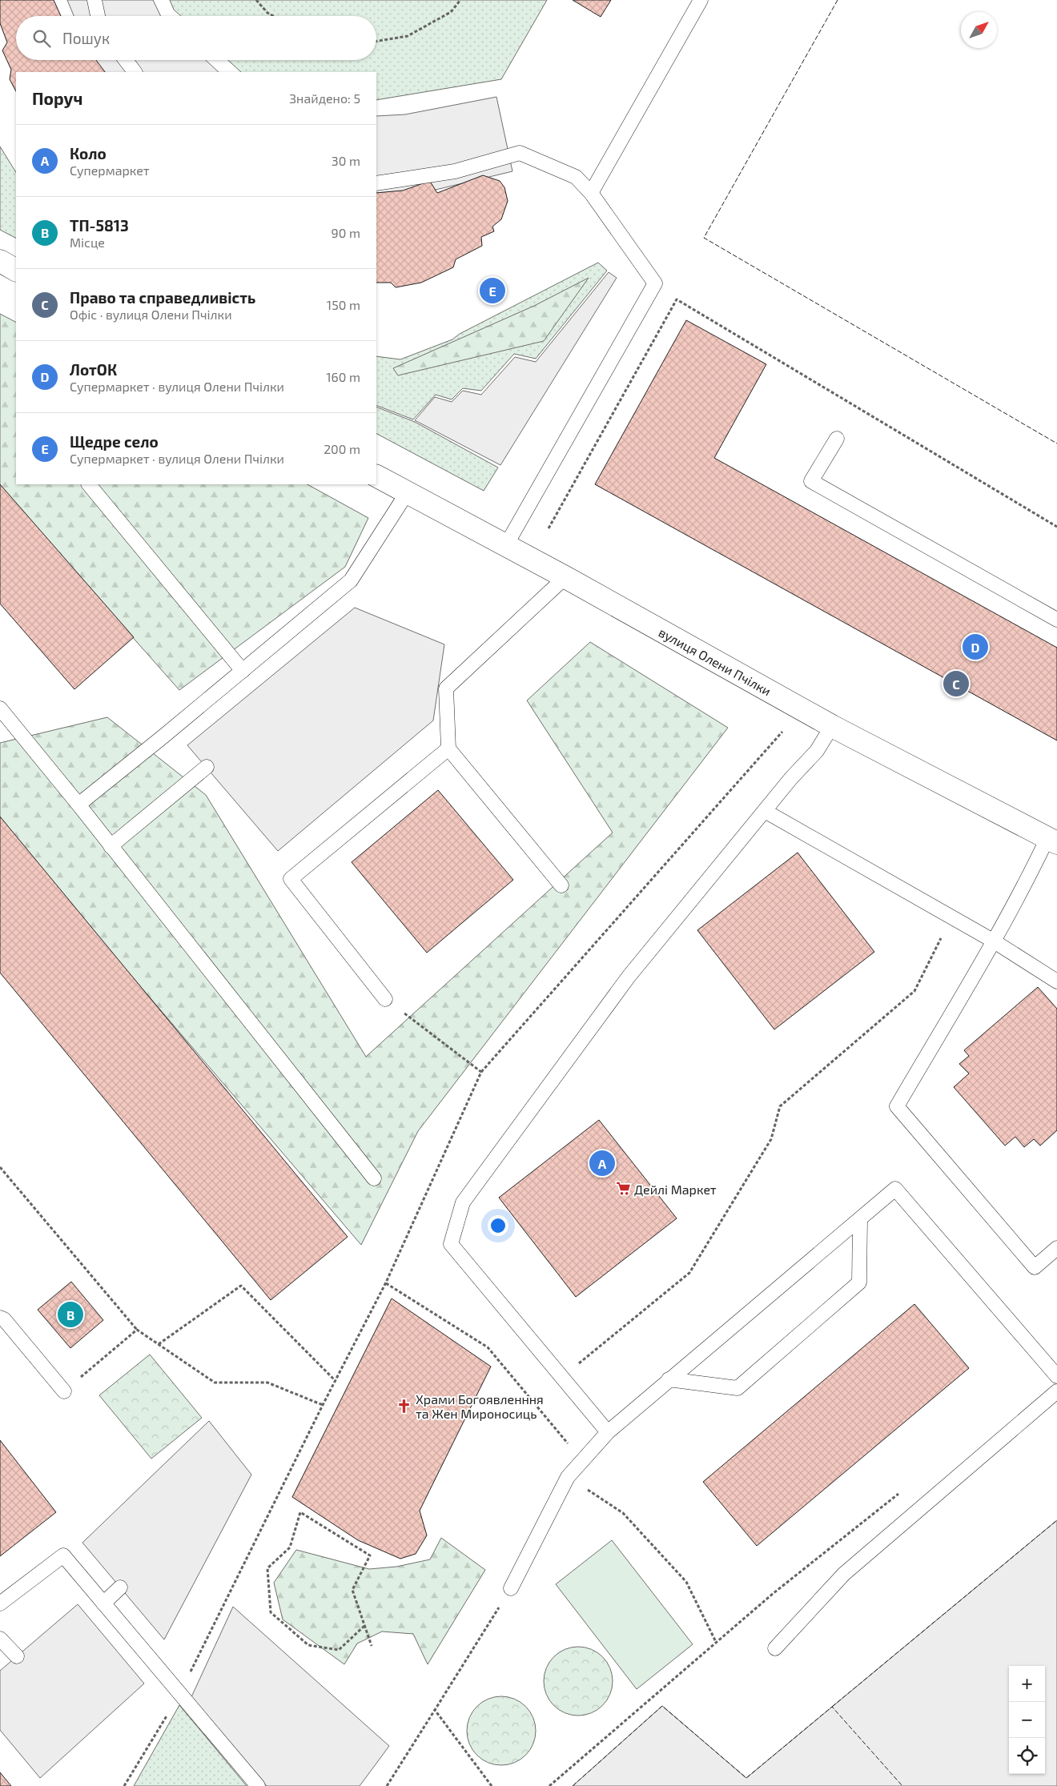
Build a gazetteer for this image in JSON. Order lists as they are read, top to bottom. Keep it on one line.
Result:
{"streets":{"street":["вулиця Олени Пчілки"]},"places":{"supermarket":["Дейлі Маркет"],"church":["Храми Богоявленння та Жен Мироносиць"]},"north":"top right","page":{"search":"Пошук","heading":["Поруч","Знайдено: 5"],"list":[{"mark":"A","name":"Коло","note":"Супермаркет","value":"30 m"},{"mark":"B","name":"ТП-5813","note":"Місце","value":"90 m"},{"mark":"C","name":"Право та справедливість","note":"Офіс · вулиця Олени Пчілки","value":"150 m"},{"mark":"D","name":"ЛотОК","note":"Супермаркет · вулиця Олени Пчілки","value":"160 m"},{"mark":"E","name":"Щедре село","note":"Супермаркет · вулиця Олени Пчілки","value":"200 m"}],"pins":["E","D","C","A","B"],"map_buttons":["+","−"]}}
